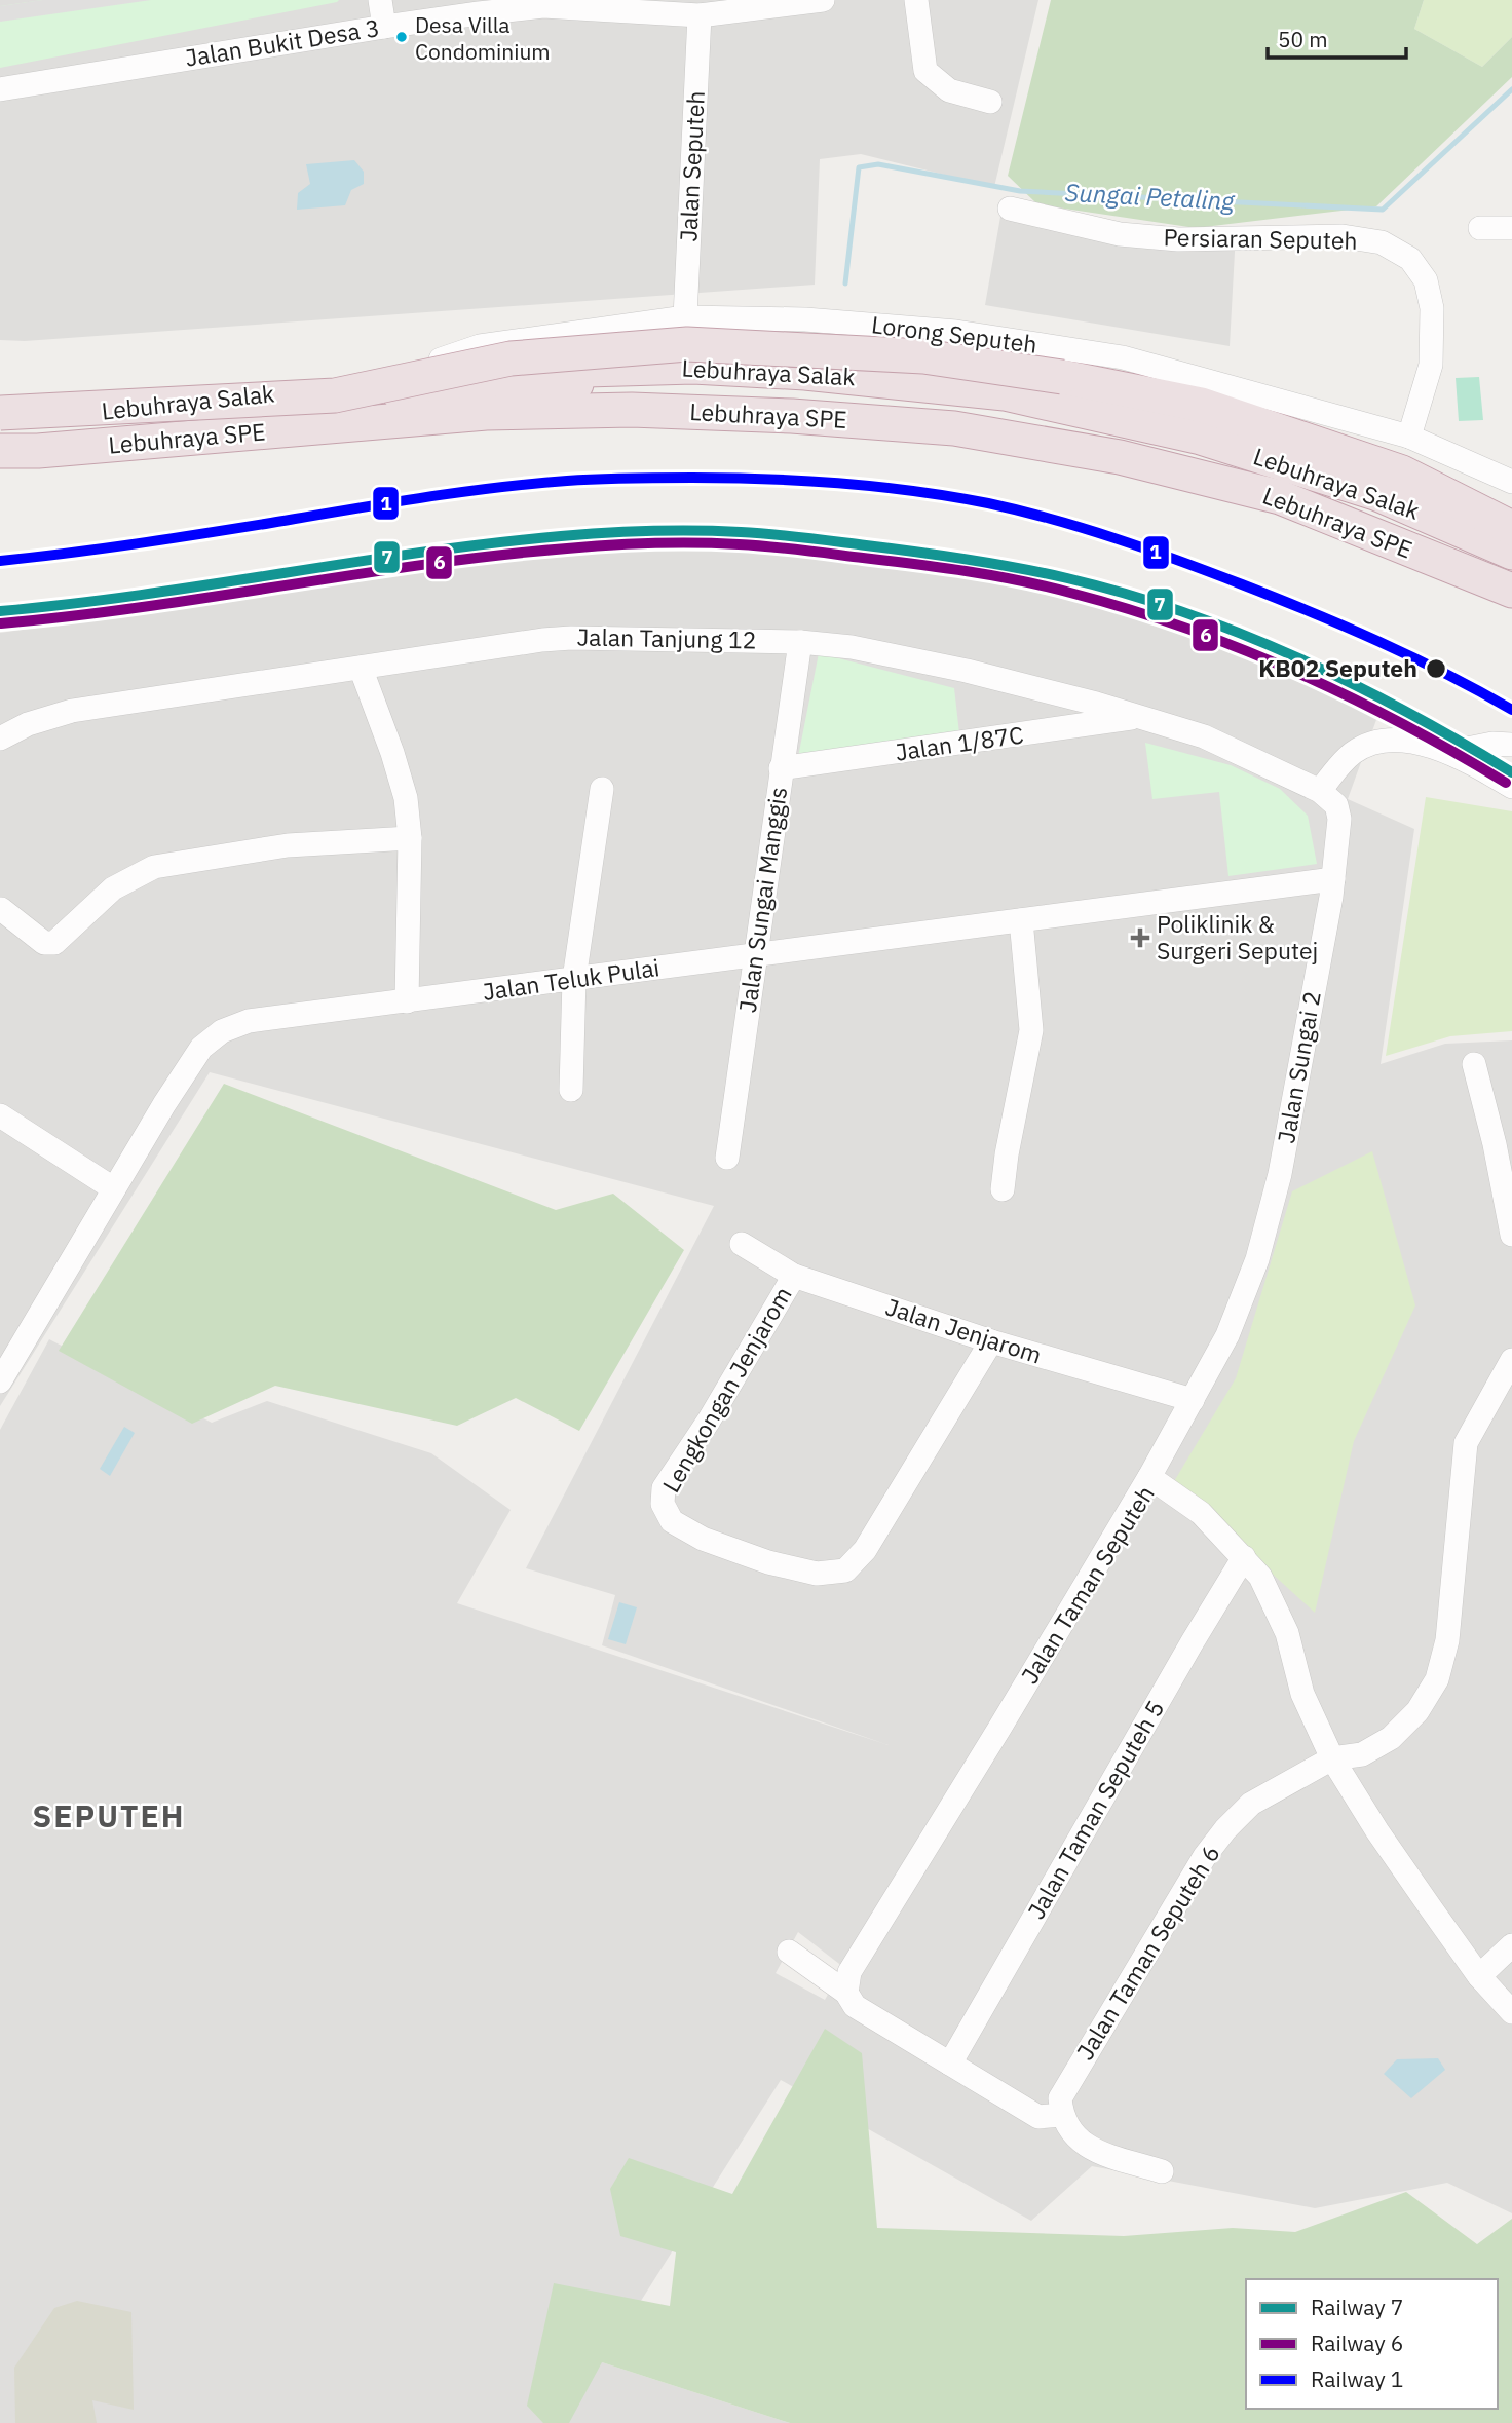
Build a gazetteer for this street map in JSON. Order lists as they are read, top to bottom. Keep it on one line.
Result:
{"streets":{"highway":["Lebuhraya Salak","Lebuhraya SPE"],"street":["Jalan Bukit Desa 3","Jalan Seputeh","Persiaran Seputeh","Lorong Seputeh","Jalan Tanjung 12","Jalan 1/87C","Jalan Sungai Manggis","Jalan Teluk Pulai","Jalan Sungai 2","Jalan Jenjarom","Lengkongan Jenjarom","Jalan Taman Seputeh","Jalan Taman Seputeh 5","Jalan Taman Seputeh 6"]},"crossings":[["Jalan Bukit Desa 3","Jalan Seputeh"],["Jalan Seputeh","Lorong Seputeh"],["Persiaran Seputeh","Lorong Seputeh"],["Lorong Seputeh","Lebuhraya Salak"],["Lebuhraya Salak","Lebuhraya SPE"],["Jalan Tanjung 12","Jalan 1/87C"],["Jalan Tanjung 12","Jalan Sungai Manggis"],["Jalan Tanjung 12","Jalan Sungai 2"],["Jalan 1/87C","Jalan Sungai Manggis"],["Jalan Sungai Manggis","Jalan Teluk Pulai"],["Jalan Teluk Pulai","Jalan Sungai 2"],["Jalan Sungai 2","Jalan Jenjarom"],["Jalan Sungai 2","Jalan Taman Seputeh"],["Jalan Jenjarom","Lengkongan Jenjarom"],["Jalan Taman Seputeh","Jalan Taman Seputeh 5"],["Jalan Taman Seputeh","Jalan Taman Seputeh 6"]],"districts":["SEPUTEH"],"water":["Sungai Petaling"],"places":{"other":["Desa Villa Condominium","KB02 Seputeh"],"health":["Poliklinik & Surgeri Seputej"]},"lines":["rail line 1","rail line 7","rail line 6"],"legend":["Railway 7","Railway 6","Railway 1"],"scale_bar":"50 m"}
